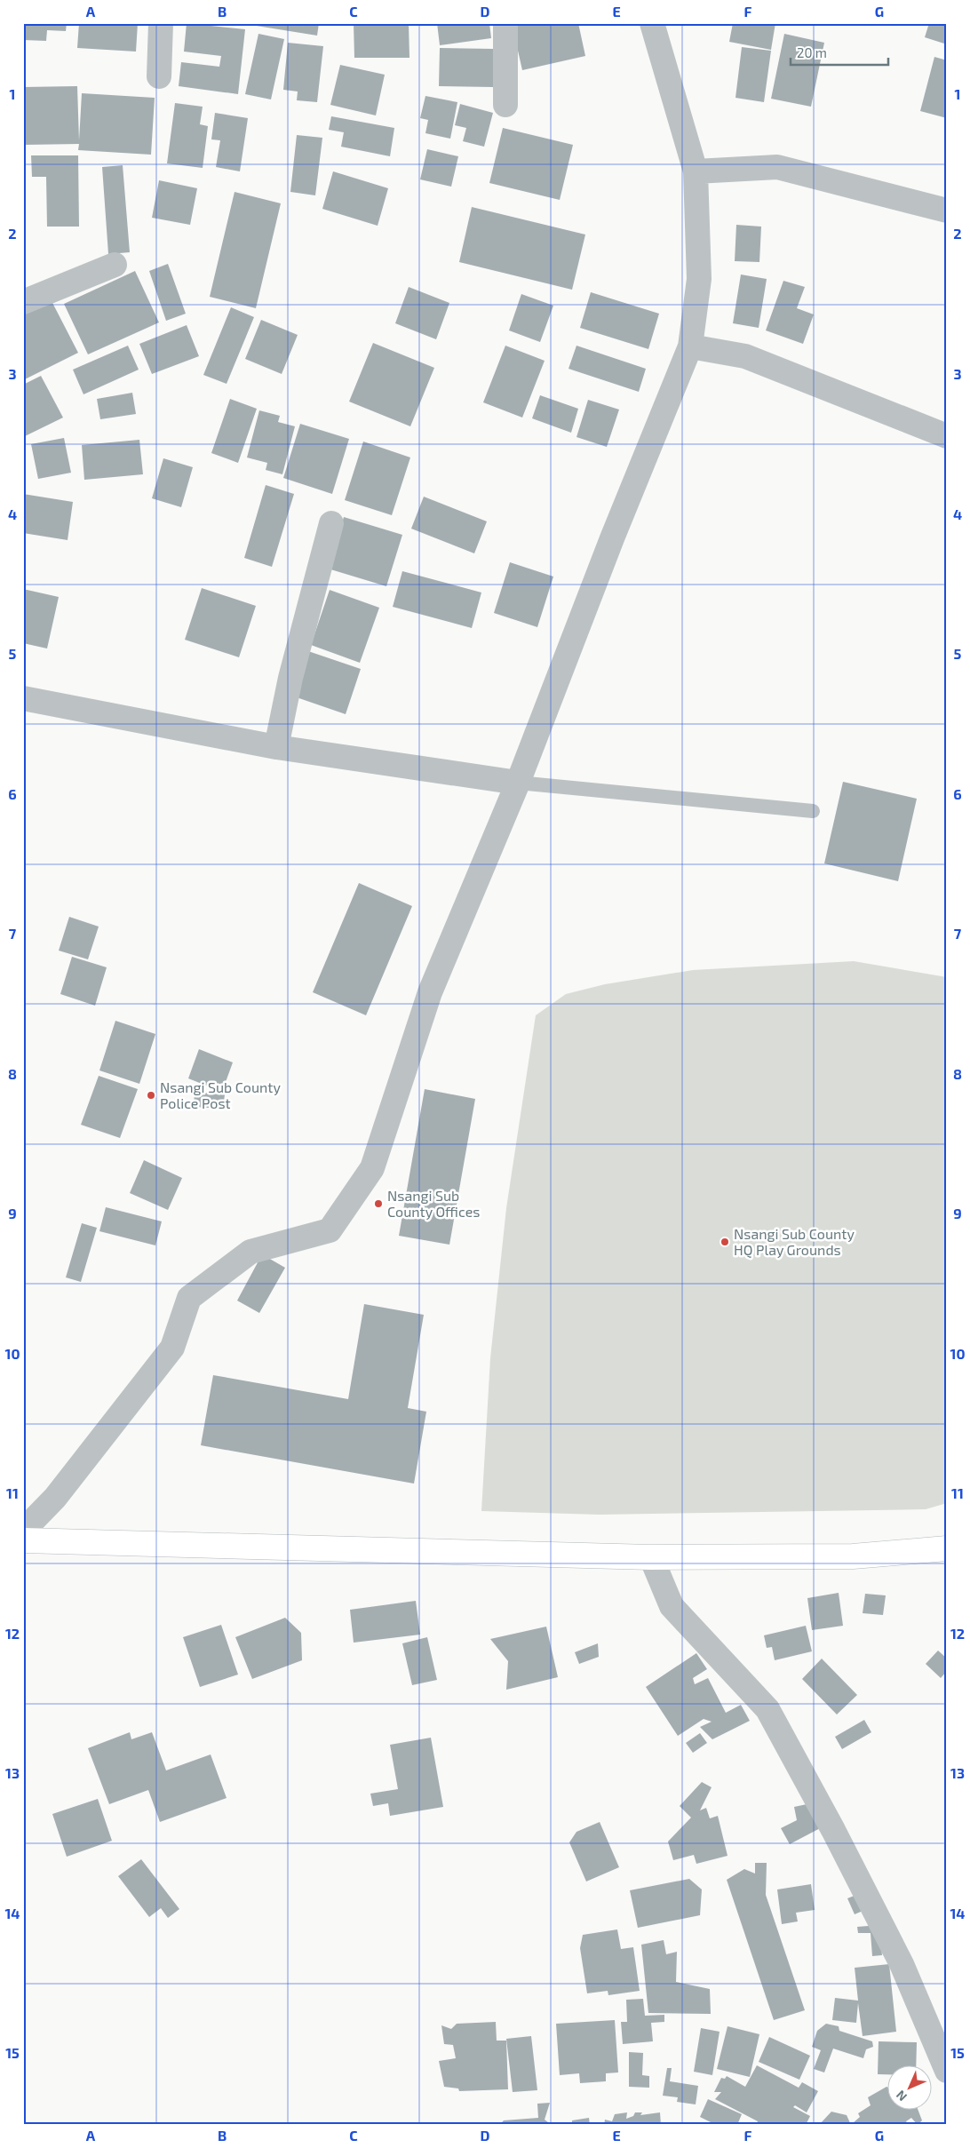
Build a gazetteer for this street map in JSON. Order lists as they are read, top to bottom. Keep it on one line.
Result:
{"places":["Nsangi Sub County Police Post","Nsangi Sub County Offices","Nsangi Sub County HQ Play Grounds"],"scale_bar":"20 m","north":"bottom left","grid":{"columns":["A","B","C","D","E","F","G"],"rows":["1","2","3","4","5","6","7","8","9","10","11","12","13","14","15"]}}
